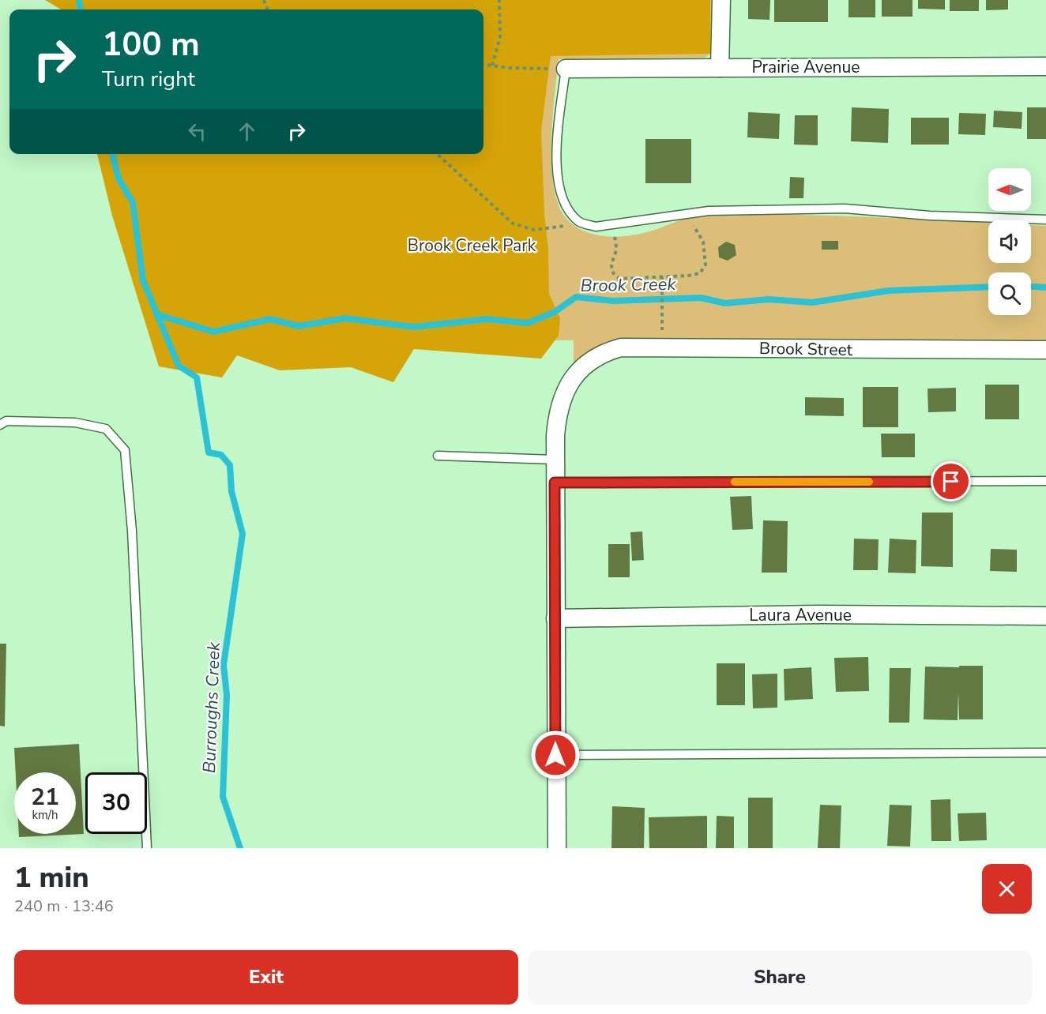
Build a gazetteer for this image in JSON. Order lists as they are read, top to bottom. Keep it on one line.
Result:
{"streets":{"street":["Prairie Avenue","Brook Street","Laura Avenue"]},"water":["Brook Creek","Burroughs Creek"],"parks":["Brook Creek Park"],"north":"left","page":{"turn":["100 m","Turn right"],"speed":"21 km/h","limit":"30","heading":["1 min","240 m · 13:46"],"buttons":["Exit","Share"]}}
